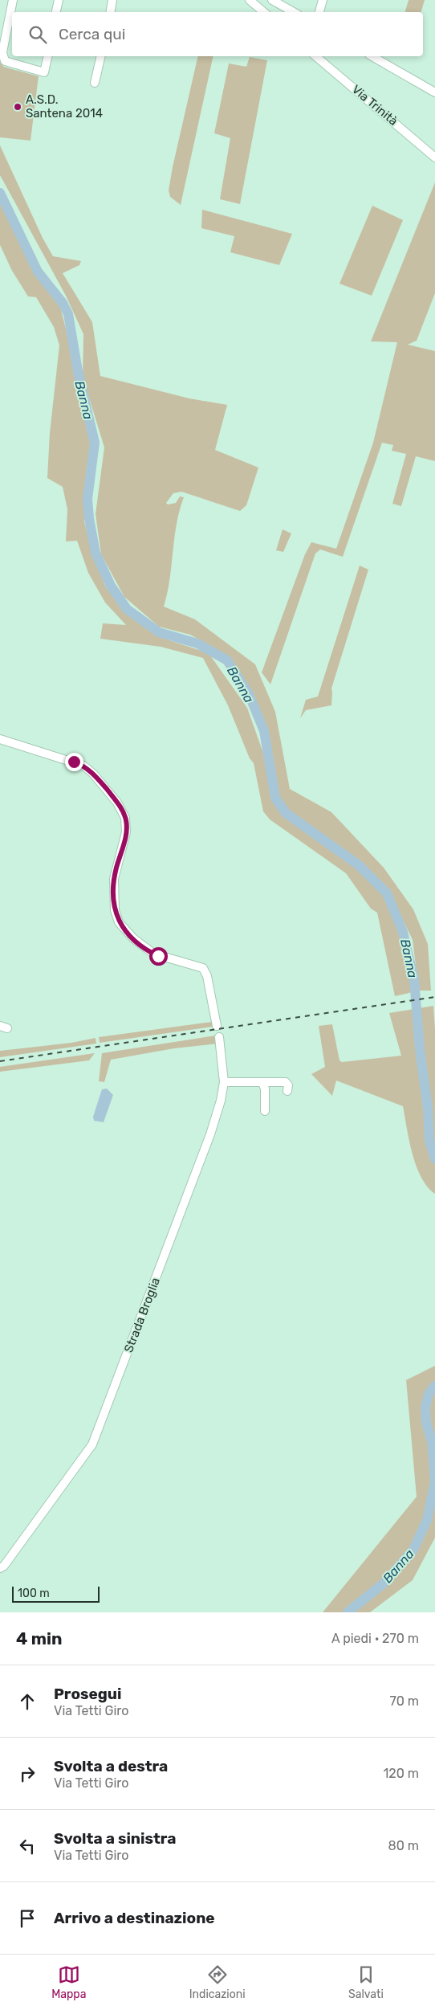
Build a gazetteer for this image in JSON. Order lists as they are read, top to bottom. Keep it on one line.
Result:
{"streets":{"street":["Via Trinità","Strada Broglia"]},"water":["Banna"],"places":["A.S.D. Santena 2014"],"scale_bar":"100 m","page":{"search":"Cerca qui","scale":"100 m","heading":["4 min","A piedi · 270 m"],"list":[["Prosegui","Via Tetti Giro","70 m"],["Svolta a destra","Via Tetti Giro","120 m"],["Svolta a sinistra","Via Tetti Giro","80 m"],"Arrivo a destinazione"],"nav":["Mappa","Indicazioni","Salvati"]}}
